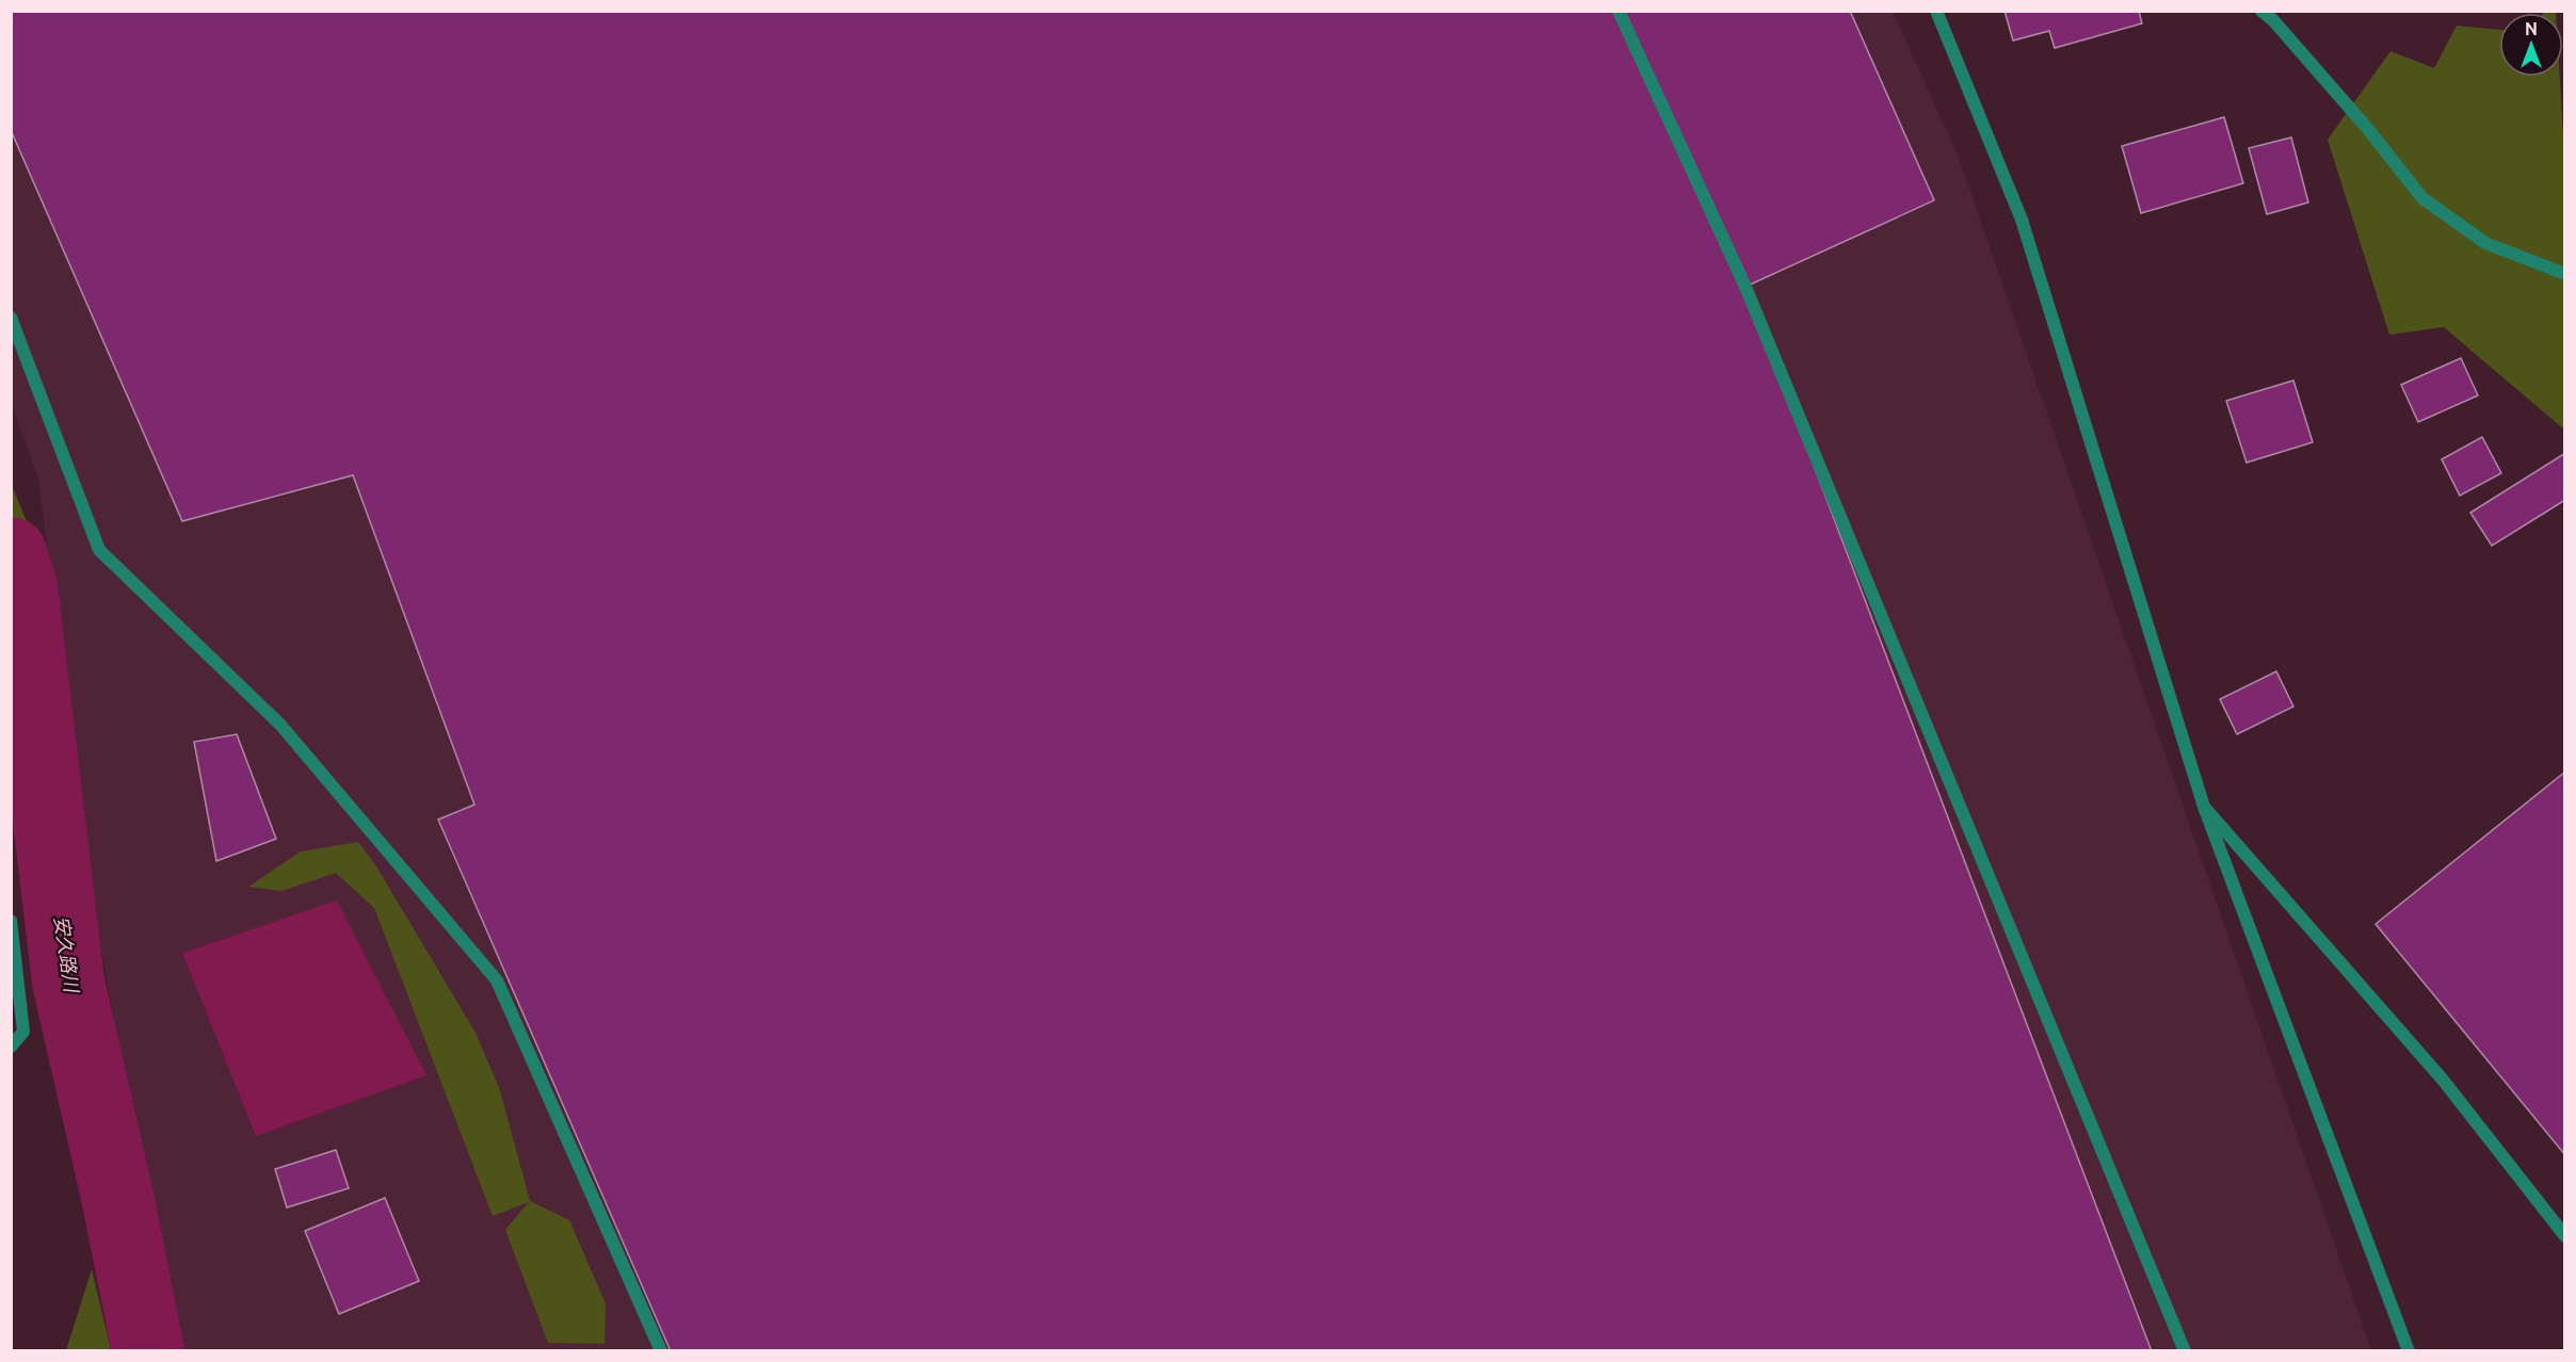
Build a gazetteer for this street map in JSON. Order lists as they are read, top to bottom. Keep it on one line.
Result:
{"water":["安久路川"],"north":"top"}
